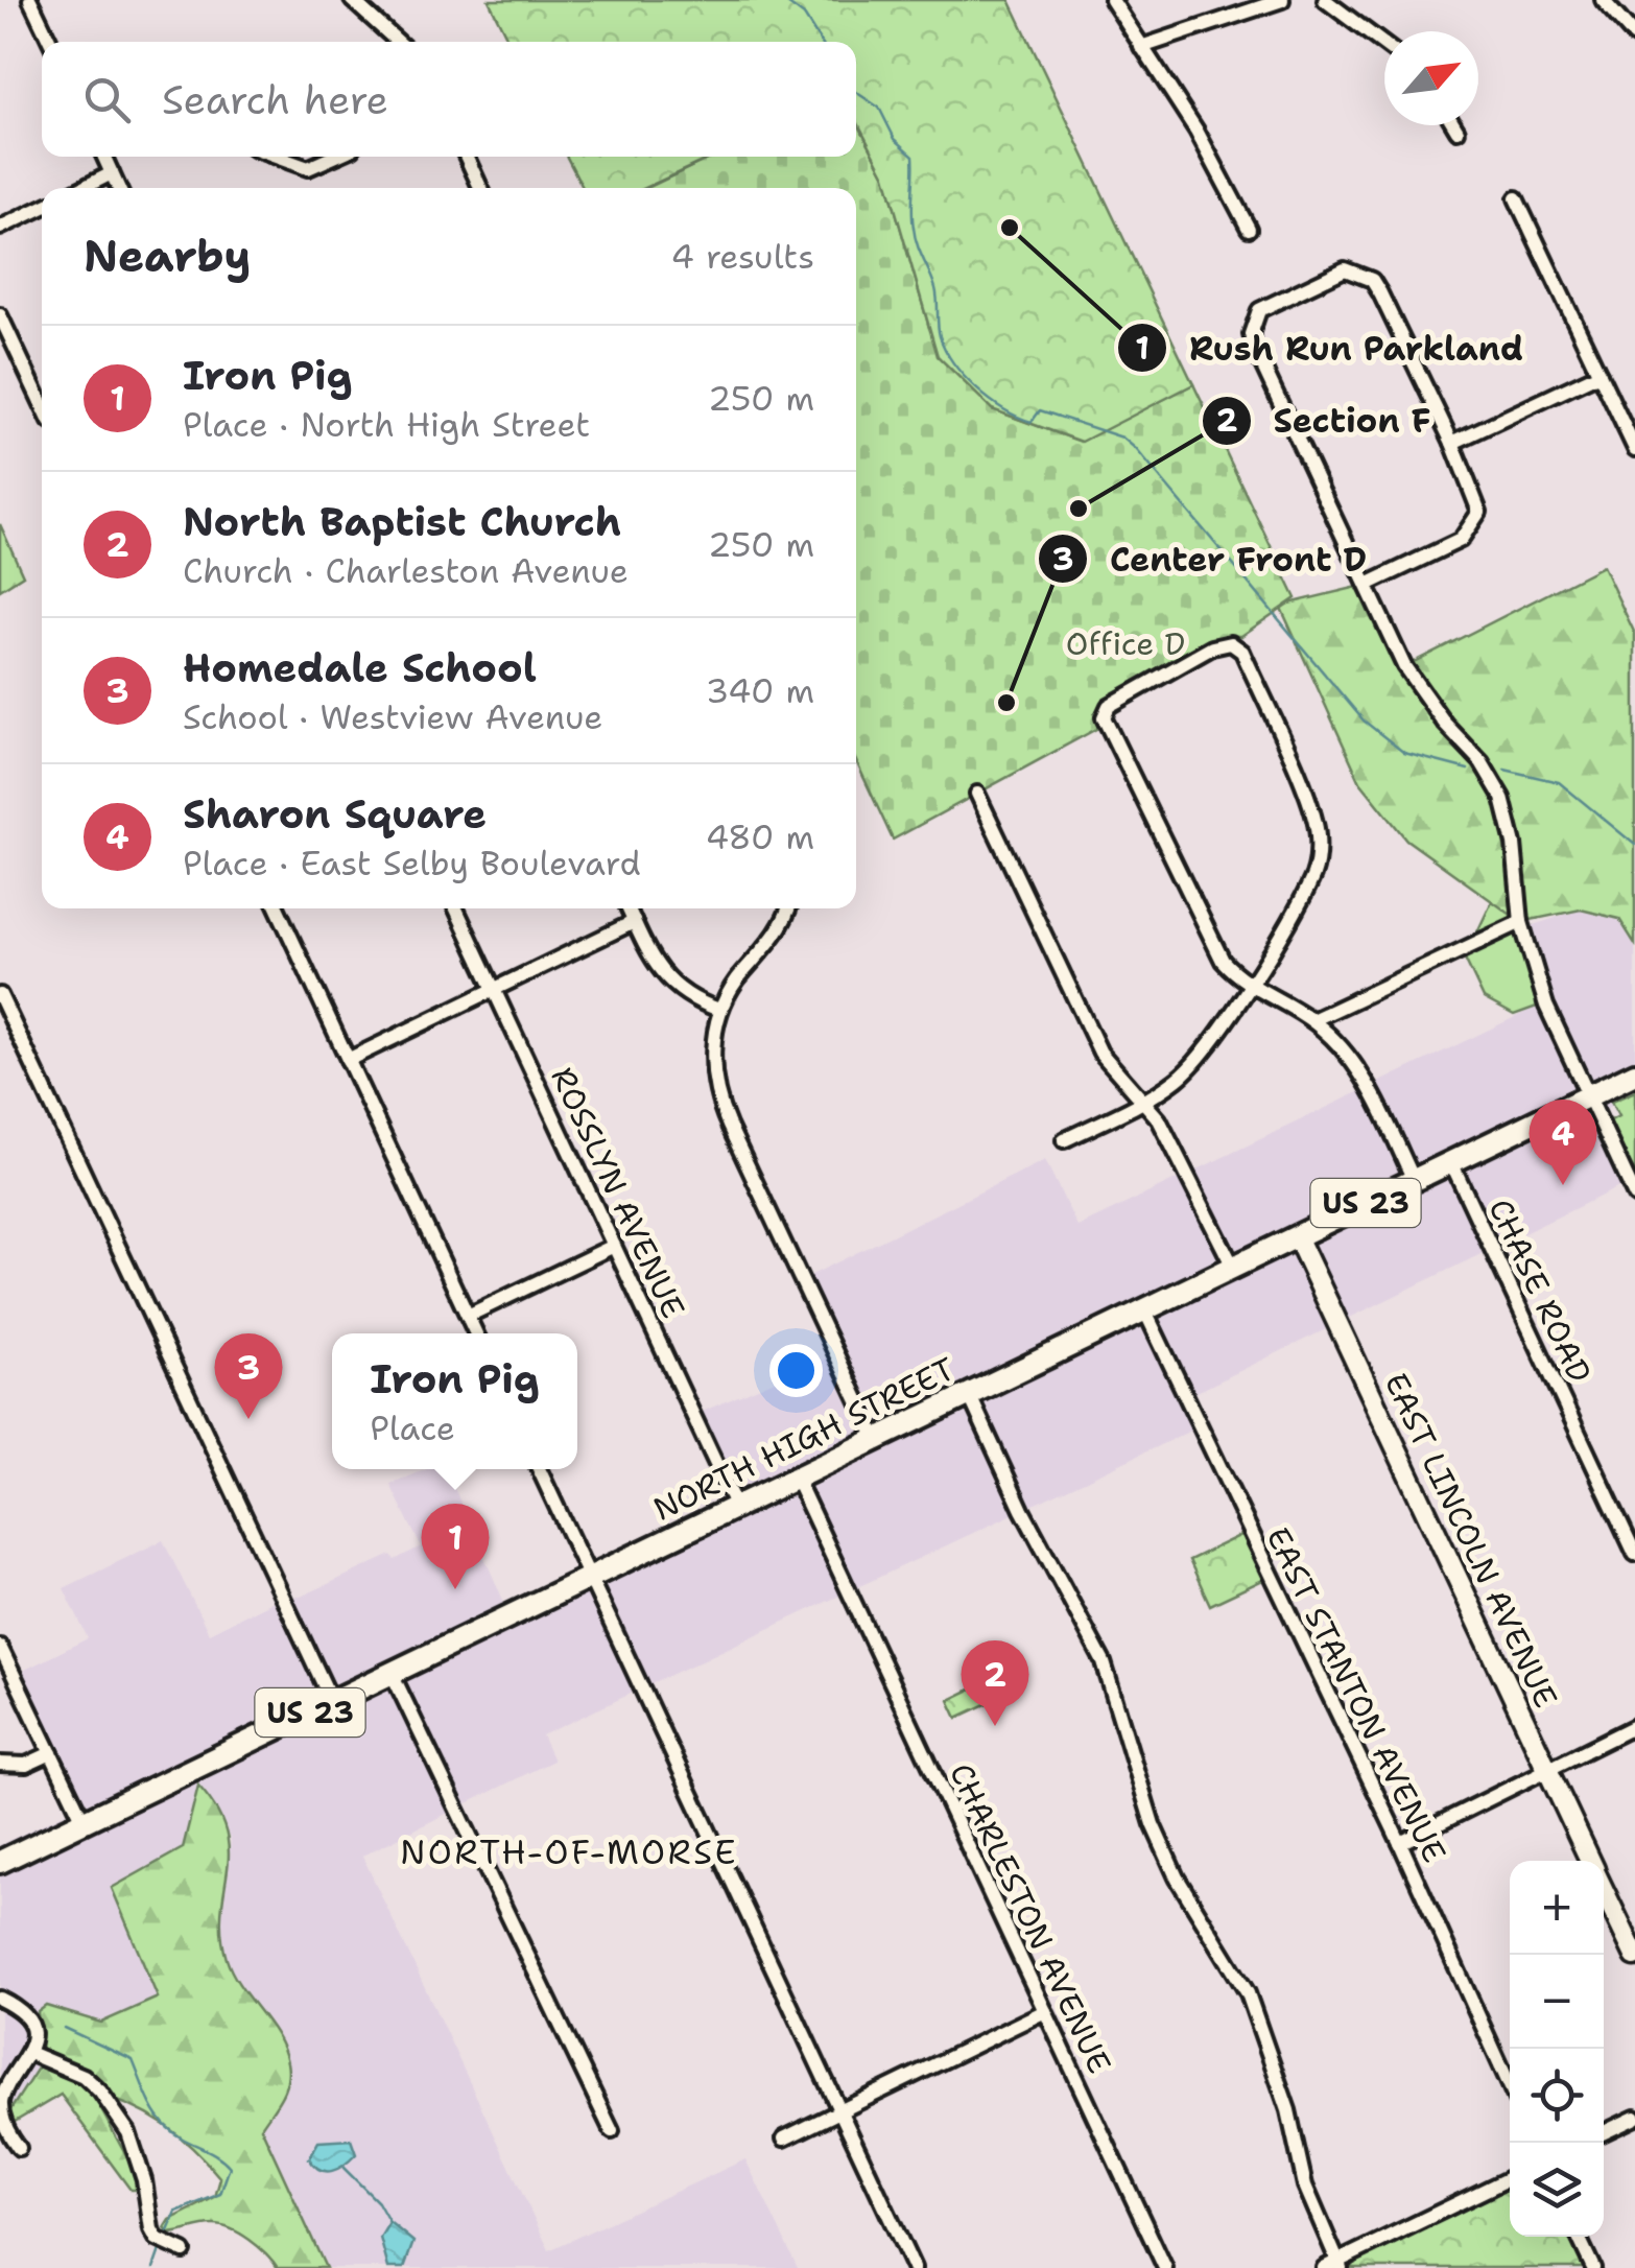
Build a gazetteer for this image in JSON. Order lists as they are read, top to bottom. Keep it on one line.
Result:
{"streets":{"main road":["US 23","NORTH HIGH STREET","EAST LINCOLN AVENUE"],"street":["ROSSLYN AVENUE","CHASE ROAD","EAST STANTON AVENUE","CHARLESTON AVENUE"]},"crossings":[["ROSSLYN AVENUE","NORTH HIGH STREET"],["CHASE ROAD","NORTH HIGH STREET"],["NORTH HIGH STREET","EAST LINCOLN AVENUE"],["NORTH HIGH STREET","EAST STANTON AVENUE"],["NORTH HIGH STREET","CHARLESTON AVENUE"]],"districts":["NORTH-OF-MORSE"],"parks":["Office D"],"places":["Rush Run Parkland","Section F","Center Front D"],"north":"top right","page":{"search":"Search here","heading":["Nearby","4 results"],"list":[{"mark":"1","name":"Iron Pig","note":"Place · North High Street","value":"250 m"},{"mark":"2","name":"North Baptist Church","note":"Church · Charleston Avenue","value":"250 m"},{"mark":"3","name":"Homedale School","note":"School · Westview Avenue","value":"340 m"},{"mark":"4","name":"Sharon Square","note":"Place · East Selby Boulevard","value":"480 m"}],"pins":["4","3","1","2"],"popup":["Iron Pig","Place"],"map_buttons":["+","−"]}}
